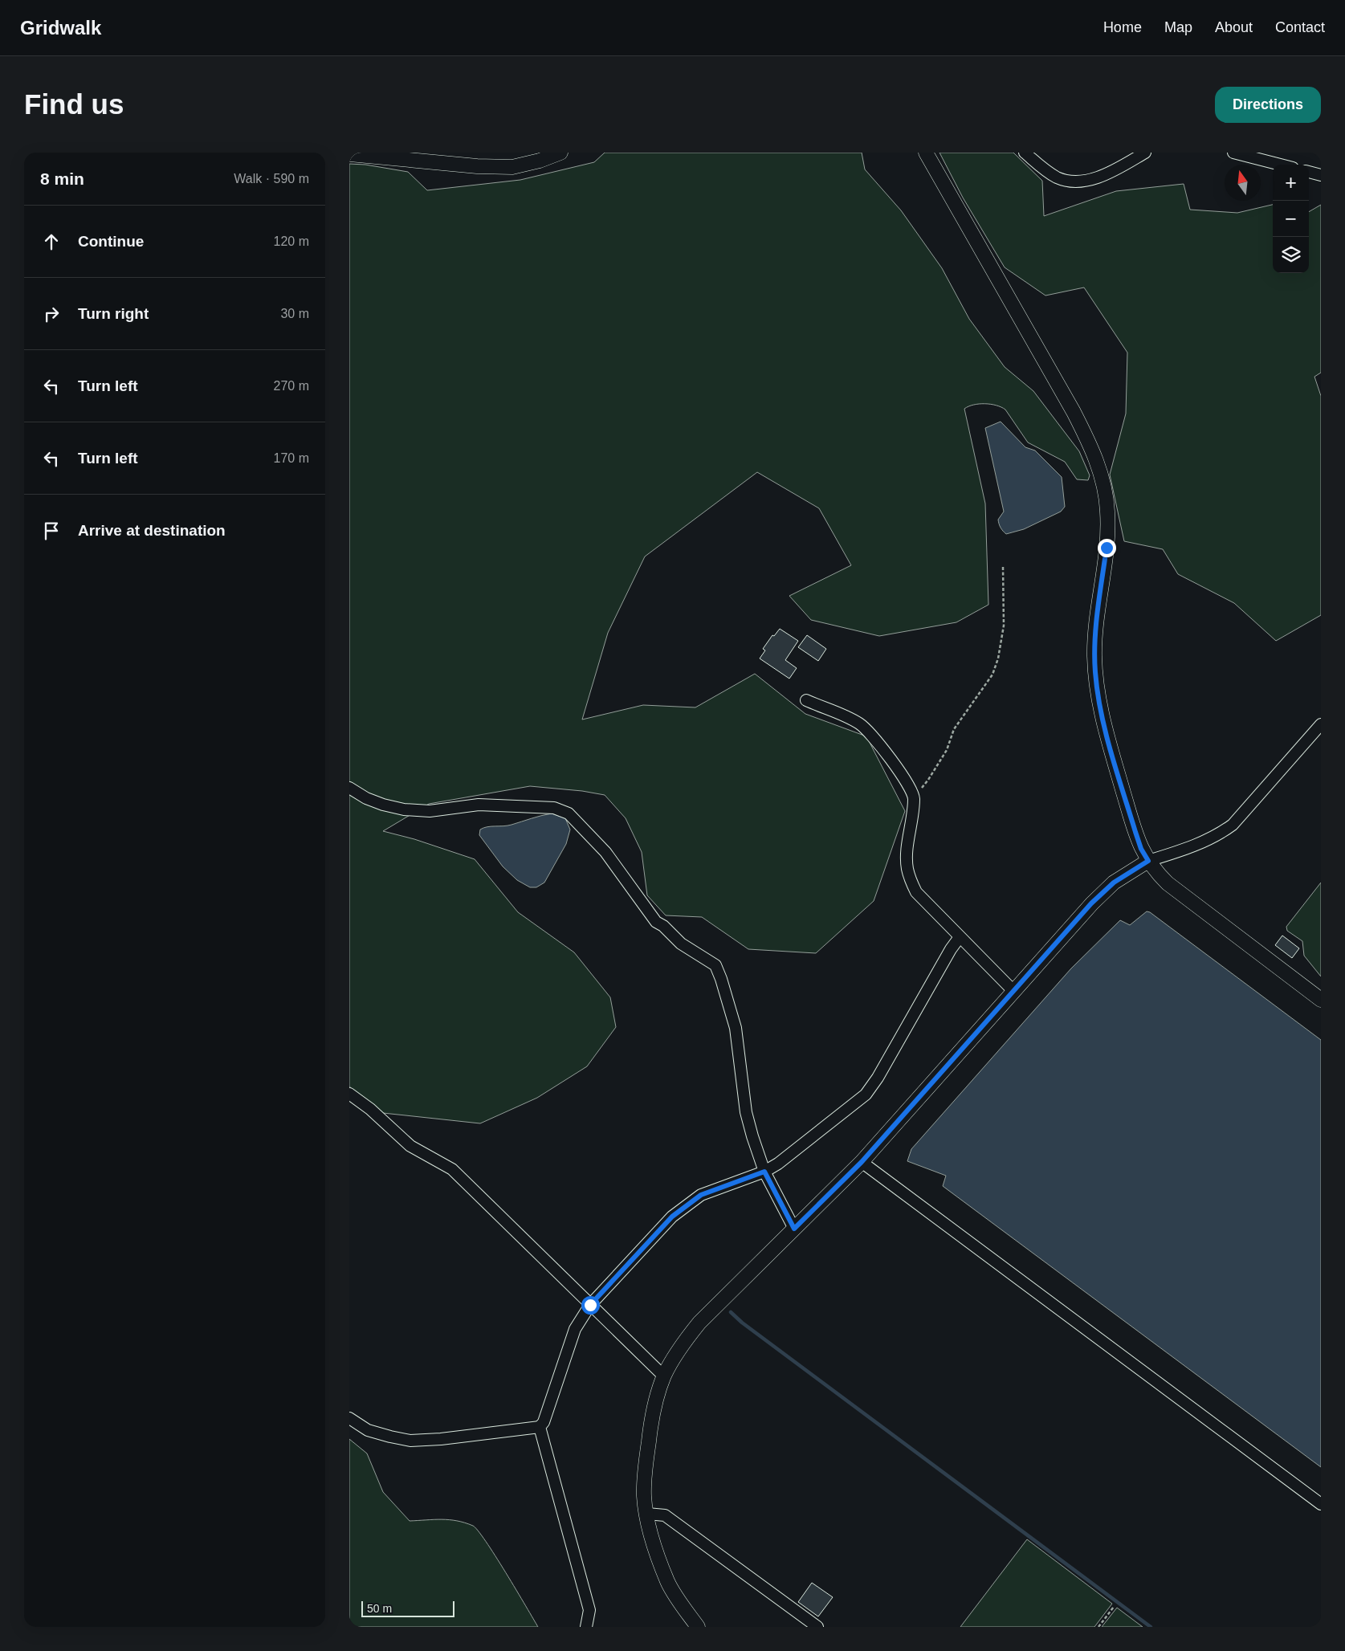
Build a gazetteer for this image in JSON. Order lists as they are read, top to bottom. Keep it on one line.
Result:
{"scale_bar":"50 m","north":"top","page":{"header":"Gridwalk","nav":["Home","Map","About","Contact"],"buttons":"Directions","title":"Find us","heading":["8 min","Walk · 590 m"],"map_buttons":["+","−"],"list":[["Continue","120 m"],["Turn right","30 m"],["Turn left","270 m"],["Turn left","170 m"],"Arrive at destination"],"scale":"50 m"}}
